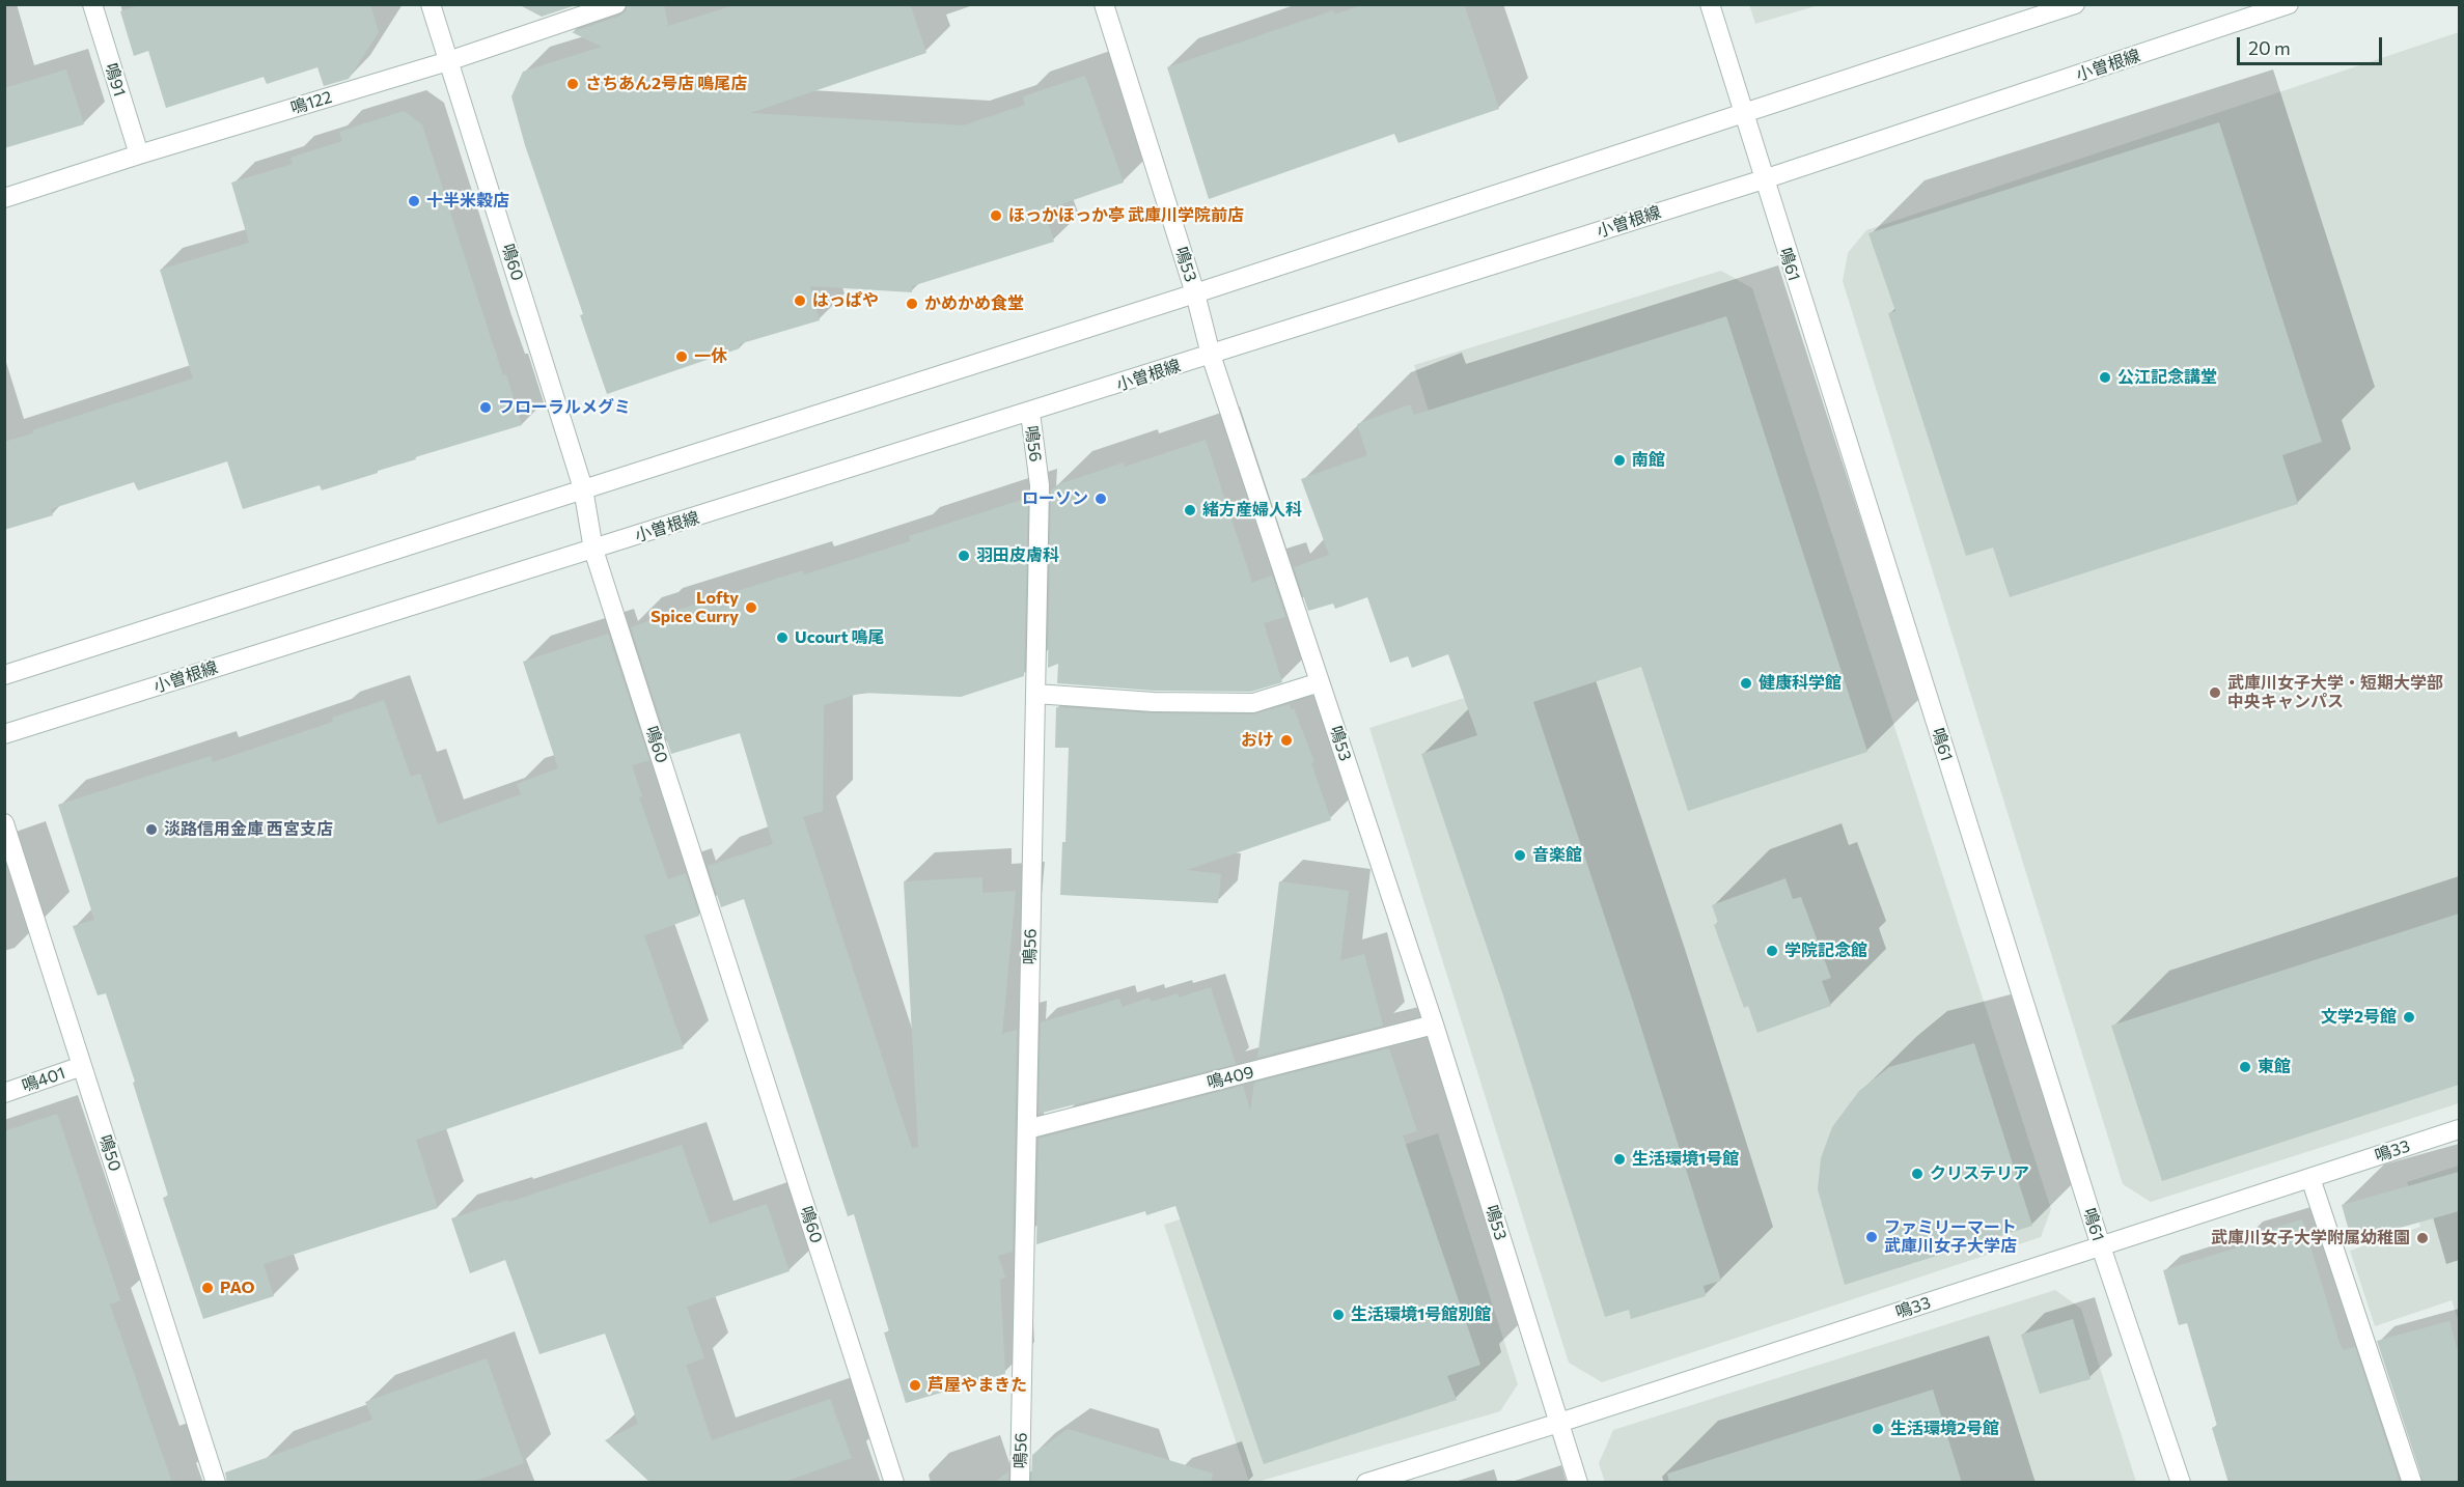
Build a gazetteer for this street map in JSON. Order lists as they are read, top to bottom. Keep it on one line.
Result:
{"streets":{"street":["小曽根線","鳴91","鳴122","鳴60","鳴53","鳴61","鳴56","鳴409","鳴401","鳴33","鳴50"]},"crossings":[["小曽根線","鳴60"],["小曽根線","鳴53"],["小曽根線","鳴61"],["小曽根線","鳴56"],["鳴91","鳴122"],["鳴122","鳴60"],["鳴53","鳴409"],["鳴53","鳴33"],["鳴61","鳴33"],["鳴56","鳴409"],["鳴401","鳴50"]],"places":["さちあん2号店 鳴尾店","十半米穀店","ほっかほっか亭 武庫川学院前店","はっぱや","かめかめ食堂","一休","公江記念講堂","フローラルメグミ","南館","ローソン","緒方産婦人科","羽田皮膚科","Lofty Spice Curry","Ucourt 鳴尾","健康科学館","武庫川女子大学・短期大学部 中央キャンパス","おけ","淡路信用金庫 西宮支店","音楽館","学院記念館","文学2号館","東館","生活環境1号館","クリステリア","ファミリーマート 武庫川女子大学店","武庫川女子大学附属幼稚園","PAO","生活環境1号館別館","芦屋やまきた","生活環境2号館"],"scale_bar":"20 m"}
